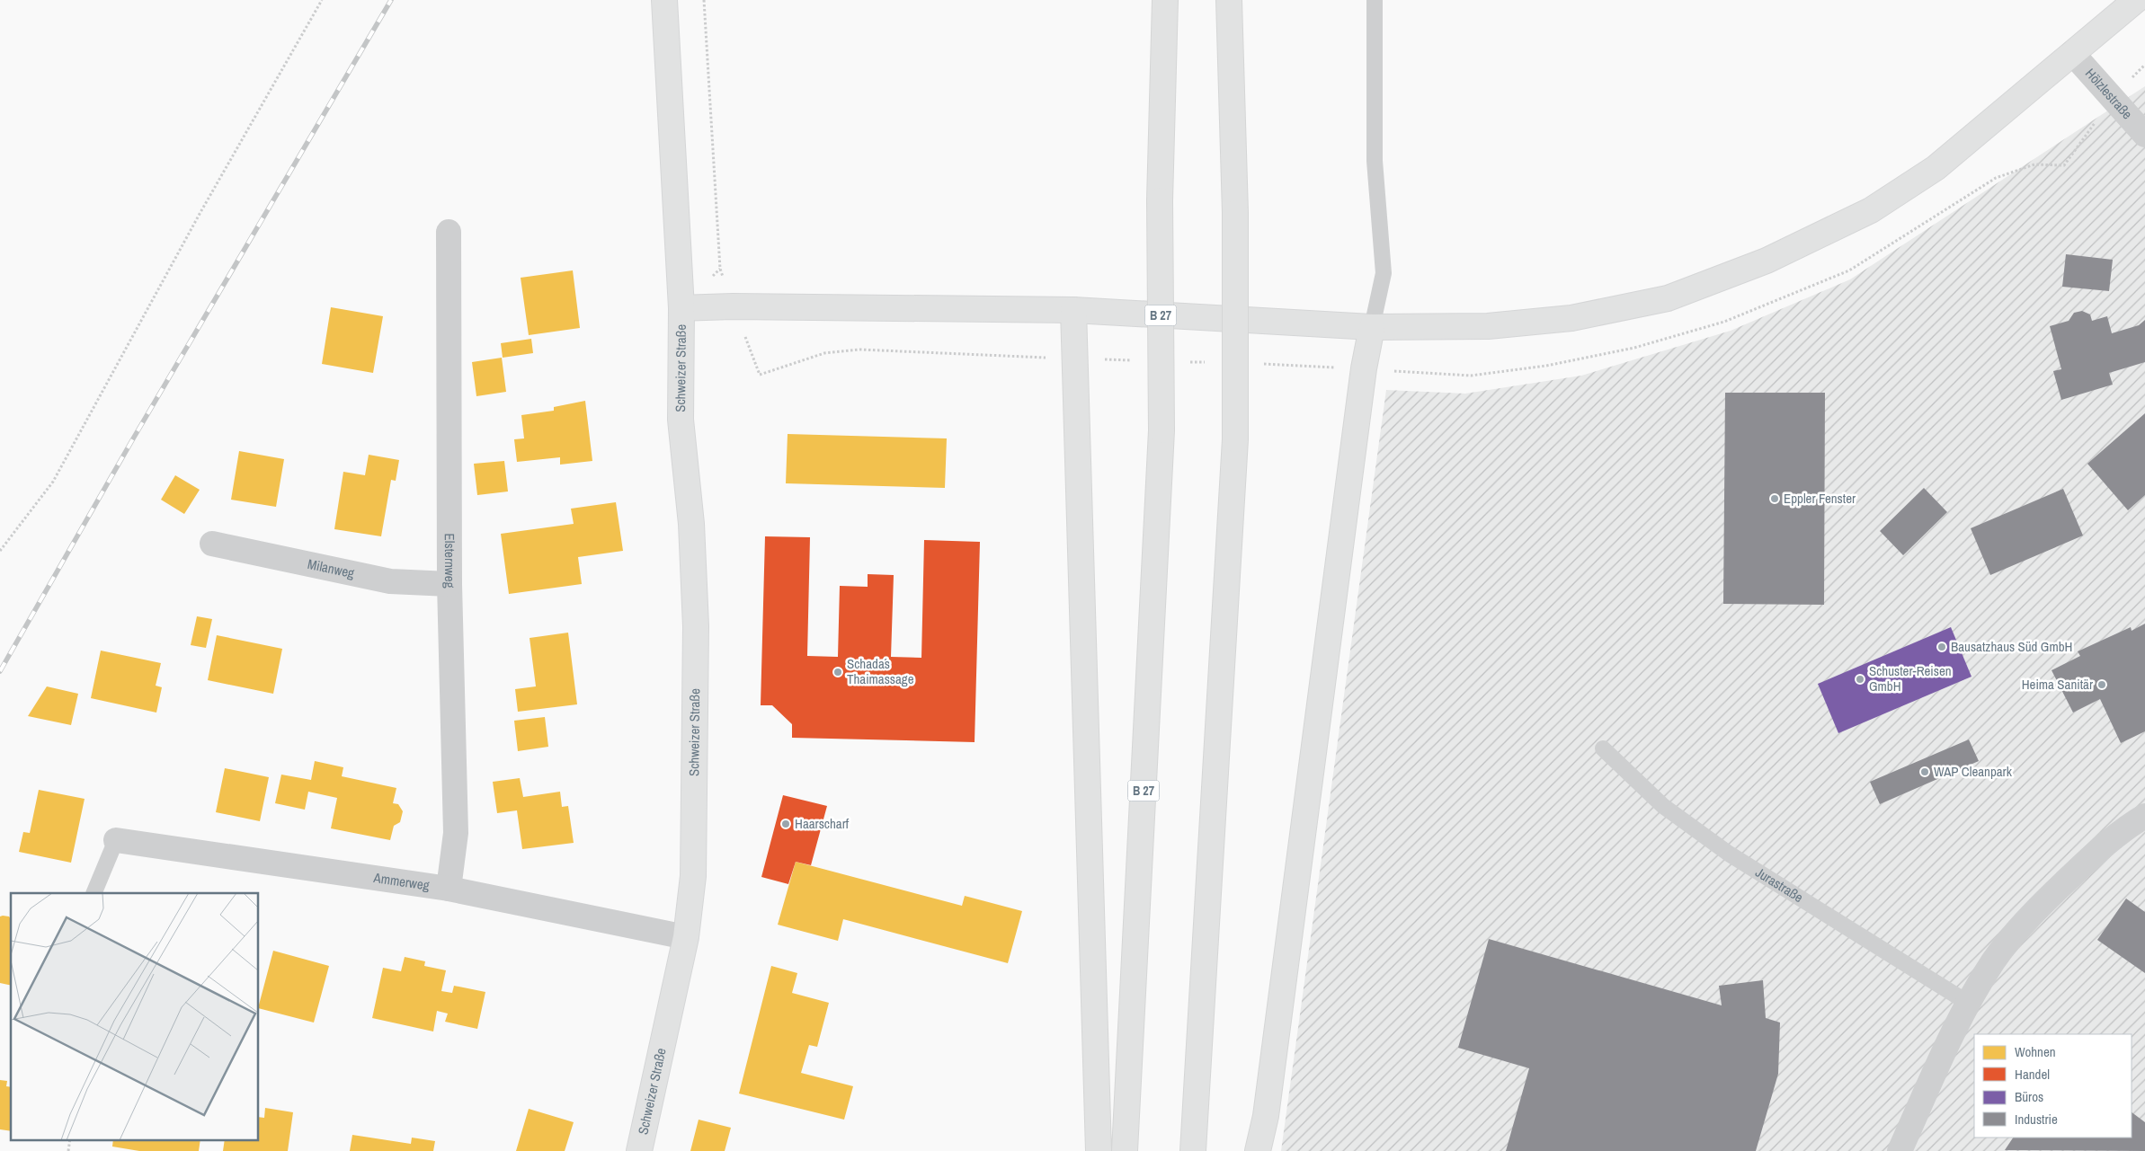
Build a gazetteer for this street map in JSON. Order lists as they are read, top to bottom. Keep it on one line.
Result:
{"streets":{"main road":["B 27","Schweizer Straße"],"street":["Hölzlestraße","Elsternweg","Milanweg","Ammerweg"],"lane":["Jurastraße"]},"crossings":[["Schweizer Straße","Ammerweg"],["Elsternweg","Milanweg"],["Elsternweg","Ammerweg"]],"places":["Eppler Fenster","Bausatzhaus Süd GmbH","Schada´s Thaimassage","Schuster-Reisen GmbH","Heima Sanitär","WAP Cleanpark","Haarscharf"],"legend":["Wohnen","Handel","Büros","Industrie"]}
